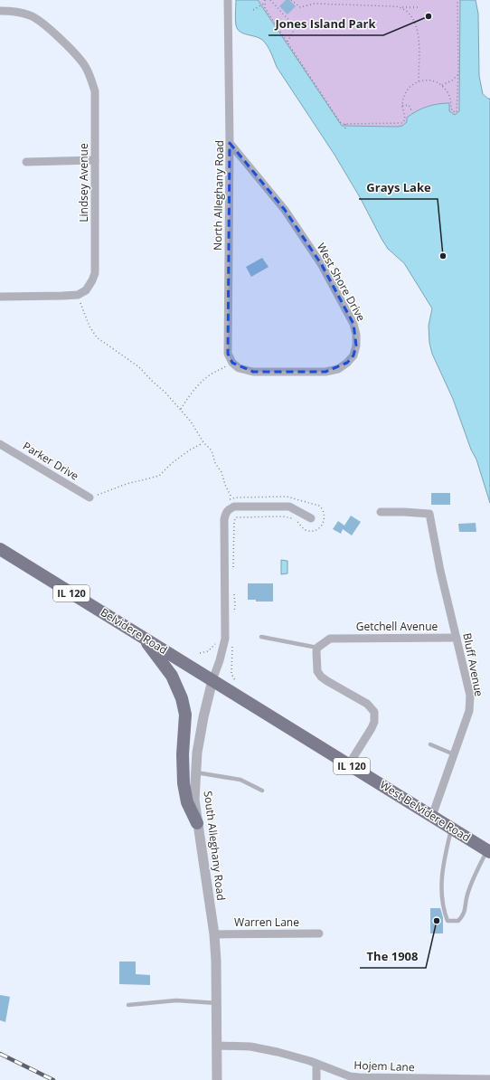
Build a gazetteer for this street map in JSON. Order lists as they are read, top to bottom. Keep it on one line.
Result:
{"streets":{"main road":["IL 120","Belvidere Road","West Belvidere Road"],"street":["Lindsey Avenue","North Alleghany Road","West Shore Drive","Parker Drive","Getchell Avenue","Bluff Avenue","South Alleghany Road","Warren Lane","Hojem Lane"]},"crossings":[["North Alleghany Road","West Shore Drive"],["Getchell Avenue","Bluff Avenue"],["Belvidere Road","West Belvidere Road"],["Belvidere Road","South Alleghany Road"],["Bluff Avenue","West Belvidere Road"],["West Belvidere Road","South Alleghany Road"],["South Alleghany Road","Warren Lane"],["South Alleghany Road","Hojem Lane"]],"places":["Jones Island Park","Grays Lake","The 1908"]}
